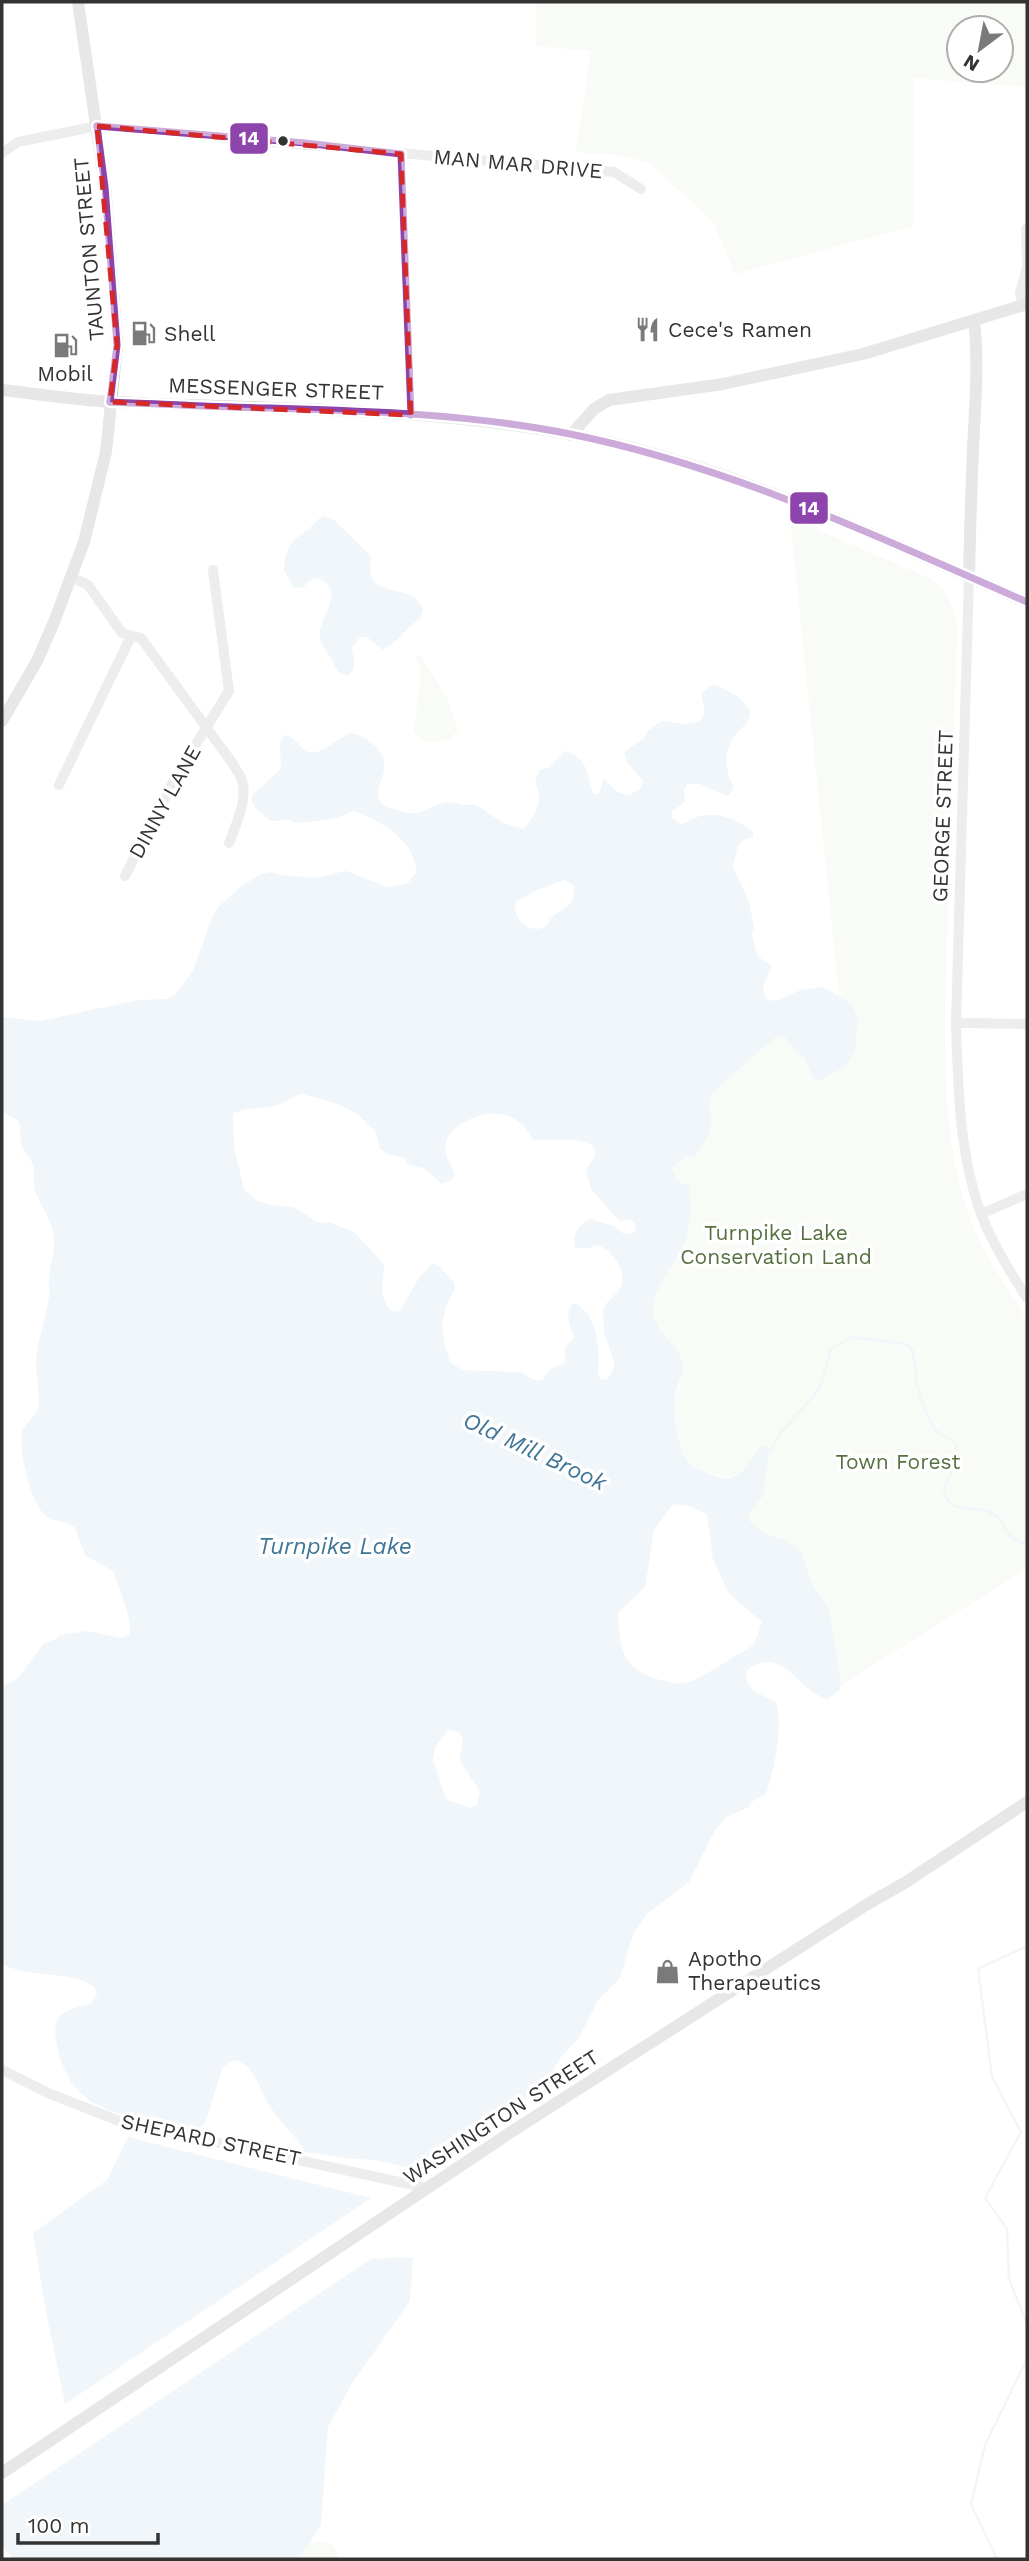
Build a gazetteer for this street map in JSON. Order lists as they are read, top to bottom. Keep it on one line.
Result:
{"streets":{"main road":["TAUNTON STREET","MESSENGER STREET","GEORGE STREET","WASHINGTON STREET"],"street":["MAN MAR DRIVE","DINNY LANE","SHEPARD STREET"]},"crossings":[["MAN MAR DRIVE","TAUNTON STREET"],["TAUNTON STREET","MESSENGER STREET"],["MESSENGER STREET","GEORGE STREET"],["WASHINGTON STREET","SHEPARD STREET"]],"water":["Old Mill Brook","Turnpike Lake"],"parks":["Turnpike Lake Conservation Land","Town Forest"],"places":{"restaurant":["Cece's Ramen"],"fuel station":["Shell","Mobil"],"shop":["Apotho Therapeutics"]},"lines":["transit line 14"],"scale_bar":"100 m","north":"bottom left"}
